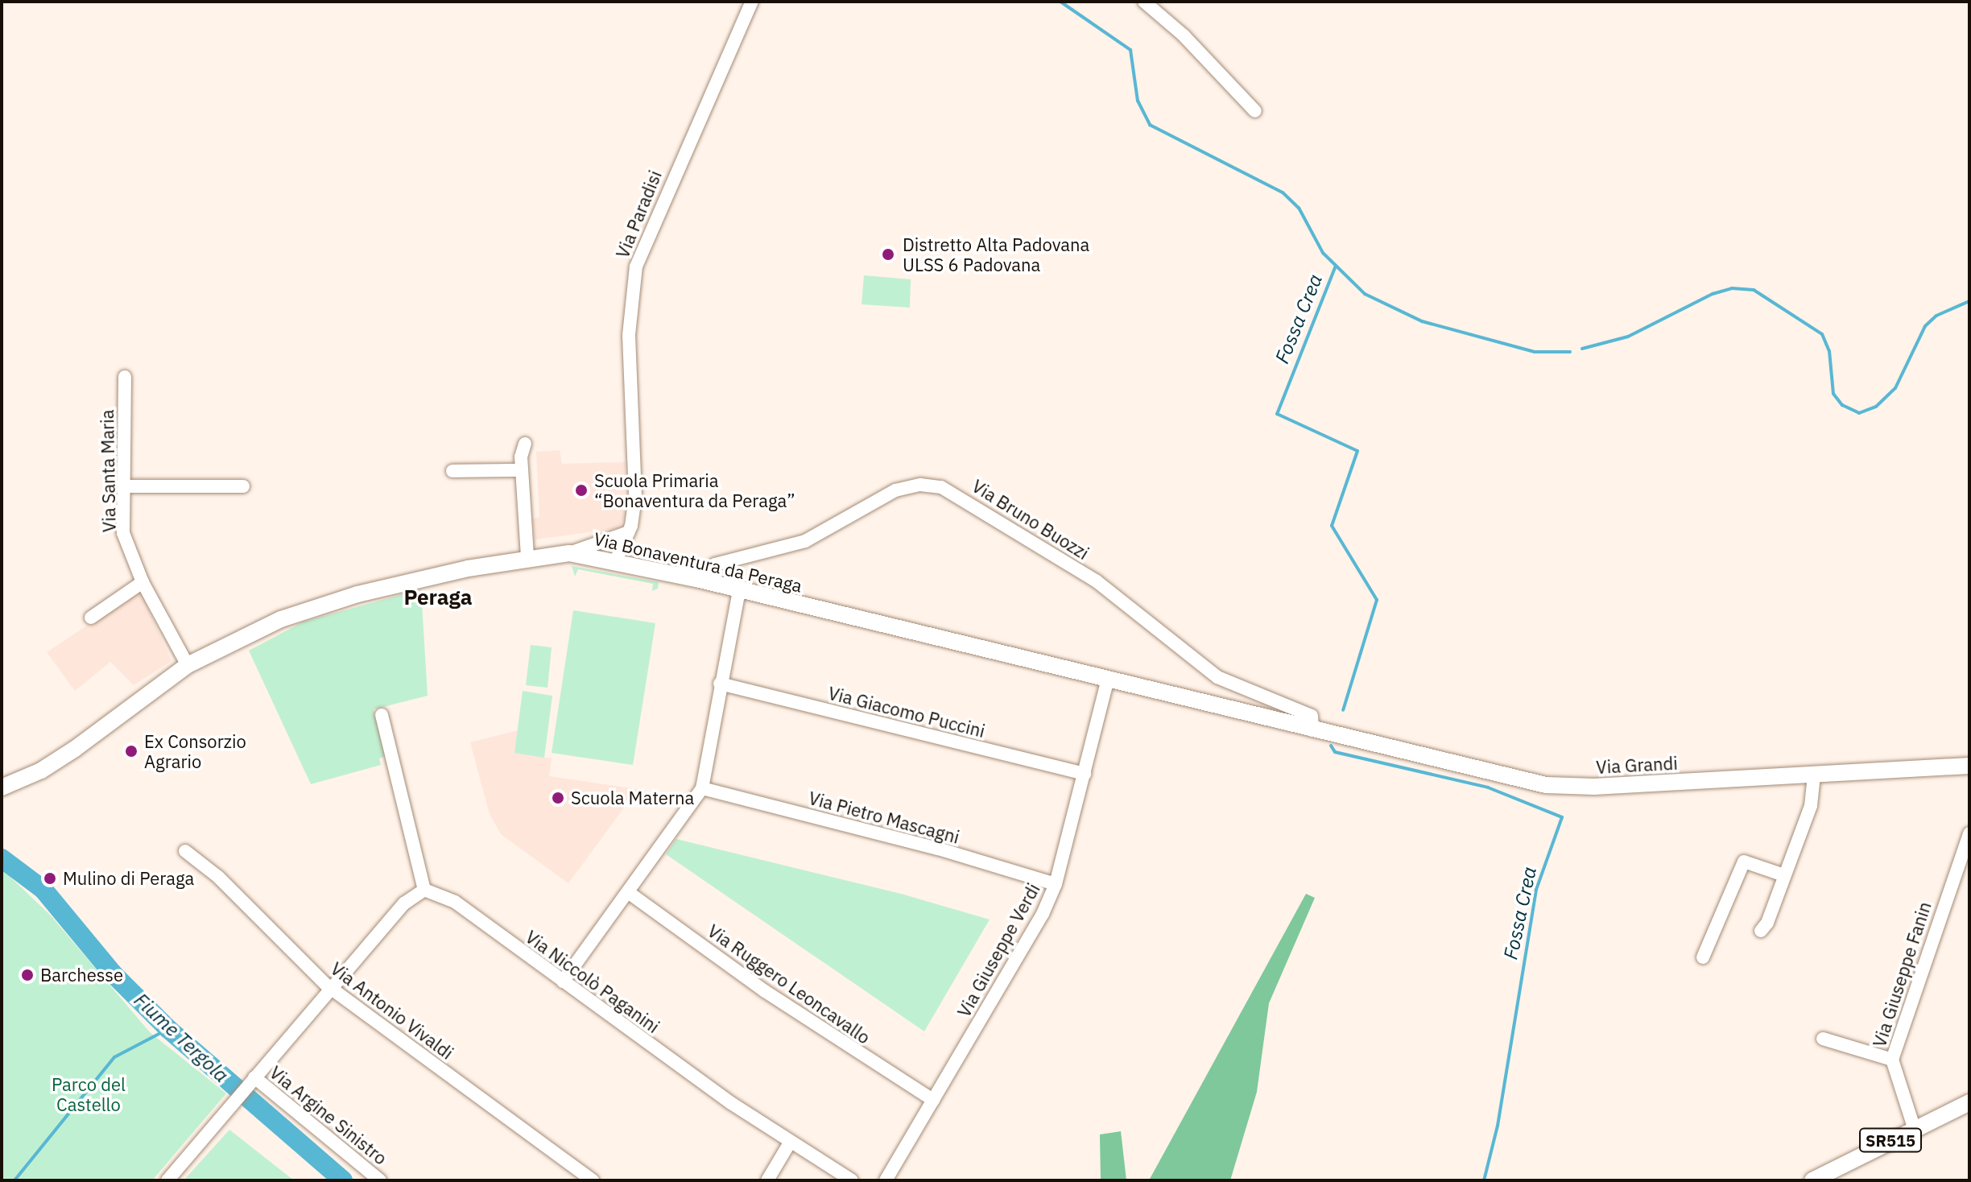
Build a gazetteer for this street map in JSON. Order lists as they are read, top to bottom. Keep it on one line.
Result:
{"streets":{"main road":["Via Bonaventura da Peraga","Via Grandi","SR515"],"street":["Via Paradisi","Via Santa Maria","Via Bruno Buozzi","Via Giacomo Puccini","Via Pietro Mascagni","Via Giuseppe Verdi","Via Giuseppe Fanin","Via Niccolò Paganini","Via Ruggero Leoncavallo","Via Antonio Vivaldi","Via Argine Sinistro"]},"crossings":[["Via Paradisi","Via Bonaventura da Peraga"],["Via Santa Maria","Via Bonaventura da Peraga"],["Via Bruno Buozzi","Via Bonaventura da Peraga"],["Via Bruno Buozzi","Via Grandi"],["Via Bonaventura da Peraga","Via Grandi"],["Via Bonaventura da Peraga","Via Giuseppe Verdi"],["Via Giacomo Puccini","Via Giuseppe Verdi"],["Via Pietro Mascagni","Via Giuseppe Verdi"],["Via Giuseppe Verdi","Via Ruggero Leoncavallo"],["Via Giuseppe Fanin","SR515"]],"districts":["Peraga"],"water":["Fossa Crea","Fiume Tergola"],"parks":["Parco del Castello"],"places":["Distretto Alta Padovana ULSS 6 Padovana","Scuola Primaria “Bonaventura da Peraga”","Ex Consorzio Agrario","Scuola Materna","Mulino di Peraga","Barchesse"]}
